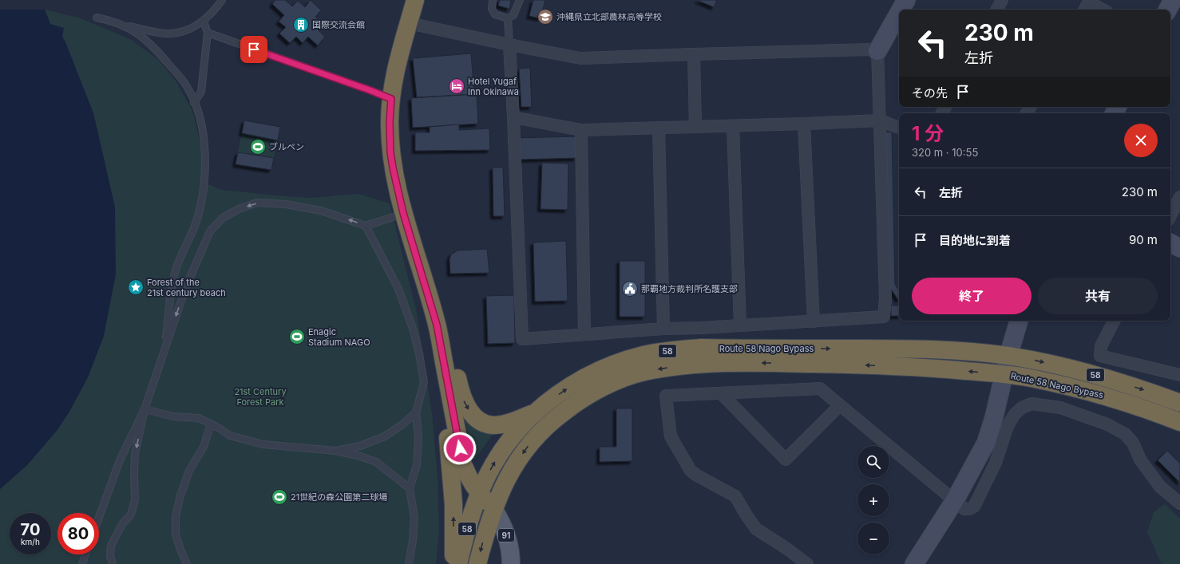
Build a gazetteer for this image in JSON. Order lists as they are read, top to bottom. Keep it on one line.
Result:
{"streets":{"highway":["Route 58 Nago Bypass","58"],"main road":["91"]},"crossings":[["Route 58 Nago Bypass","91"]],"parks":["21st Century Forest Park"],"places":{"school or university":["沖縄県立北部農林高等学校"],"building":["国際交流会館"],"hotel":["Hotel Yugaf Inn Okinawa"],"sports":["ブルペン","Enagic Stadium NAGO","21世紀の森公園第二球場"],"place":["Forest of the 21st century beach"],"public building":["那覇地方裁判所名護支部"]},"page":{"turn":["230 m","左折"],"then":"その先","heading":["1 分","320 m · 10:55"],"list":[{"name":"左折","value":"230 m"},{"name":"目的地に到着","value":"90 m"}],"buttons":["終了","共有"],"map_buttons":["+","−"],"speed":"70 km/h","limit":"80"}}
